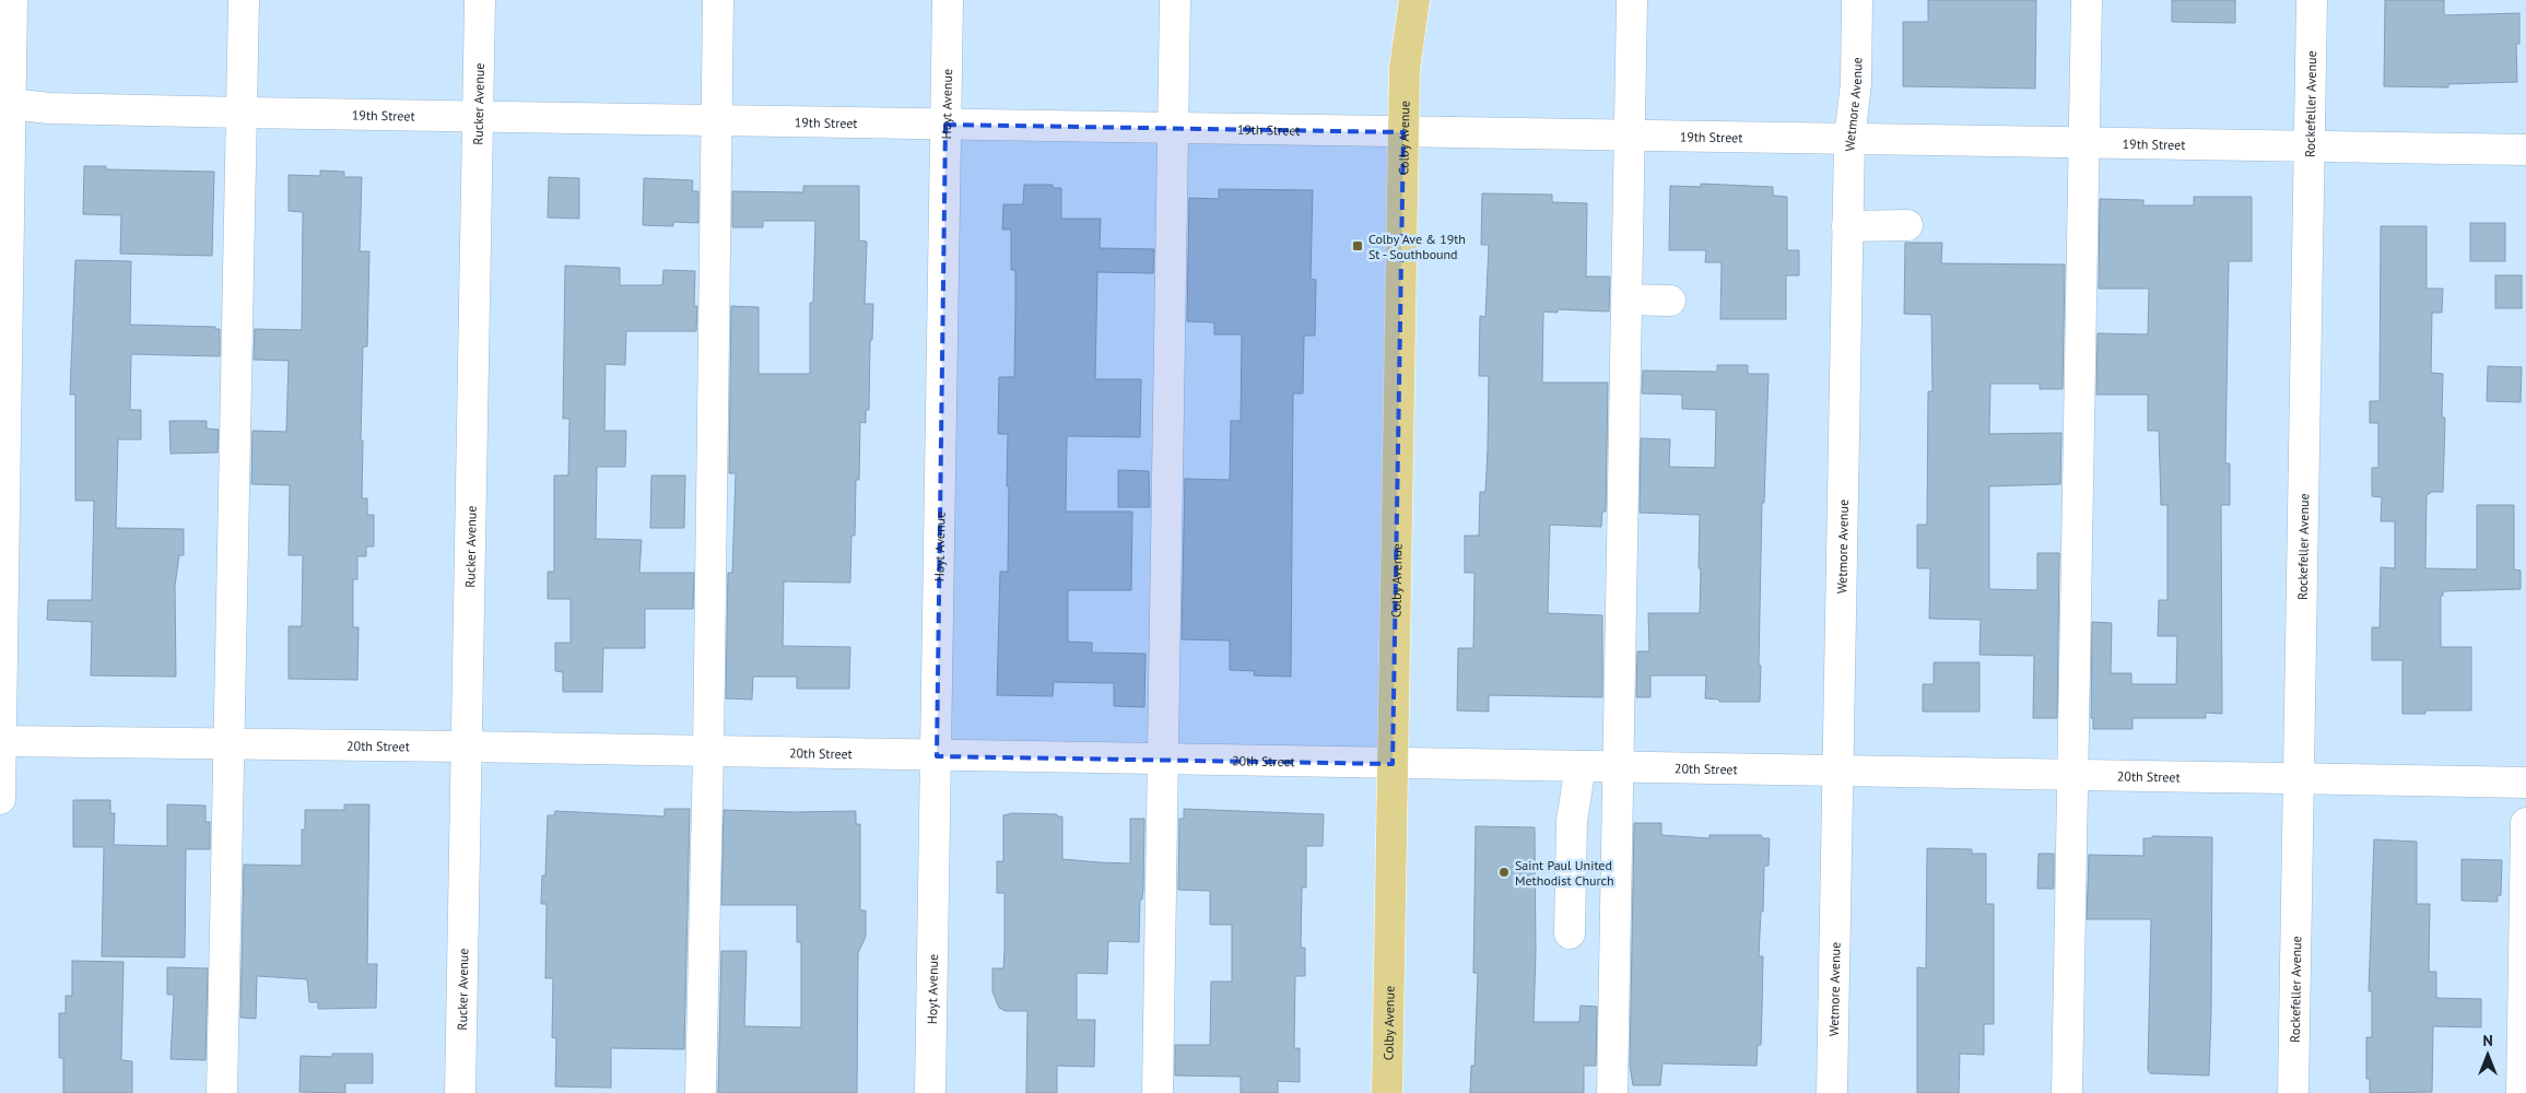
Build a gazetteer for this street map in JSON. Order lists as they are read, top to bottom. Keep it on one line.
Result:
{"streets":{"main road":["Colby Avenue"],"street":["Rucker Avenue","Hoyt Avenue","Wetmore Avenue","Rockefeller Avenue","19th Street","20th Street"]},"crossings":[["Rucker Avenue","19th Street"],["Rucker Avenue","20th Street"],["Hoyt Avenue","19th Street"],["Hoyt Avenue","20th Street"],["Wetmore Avenue","19th Street"],["Wetmore Avenue","20th Street"],["Rockefeller Avenue","19th Street"],["Rockefeller Avenue","20th Street"],["19th Street","Colby Avenue"],["Colby Avenue","20th Street"]],"places":{"transit":["Colby Ave & 19th St - Southbound"],"other":["Saint Paul United Methodist Church"]},"north":"top"}
